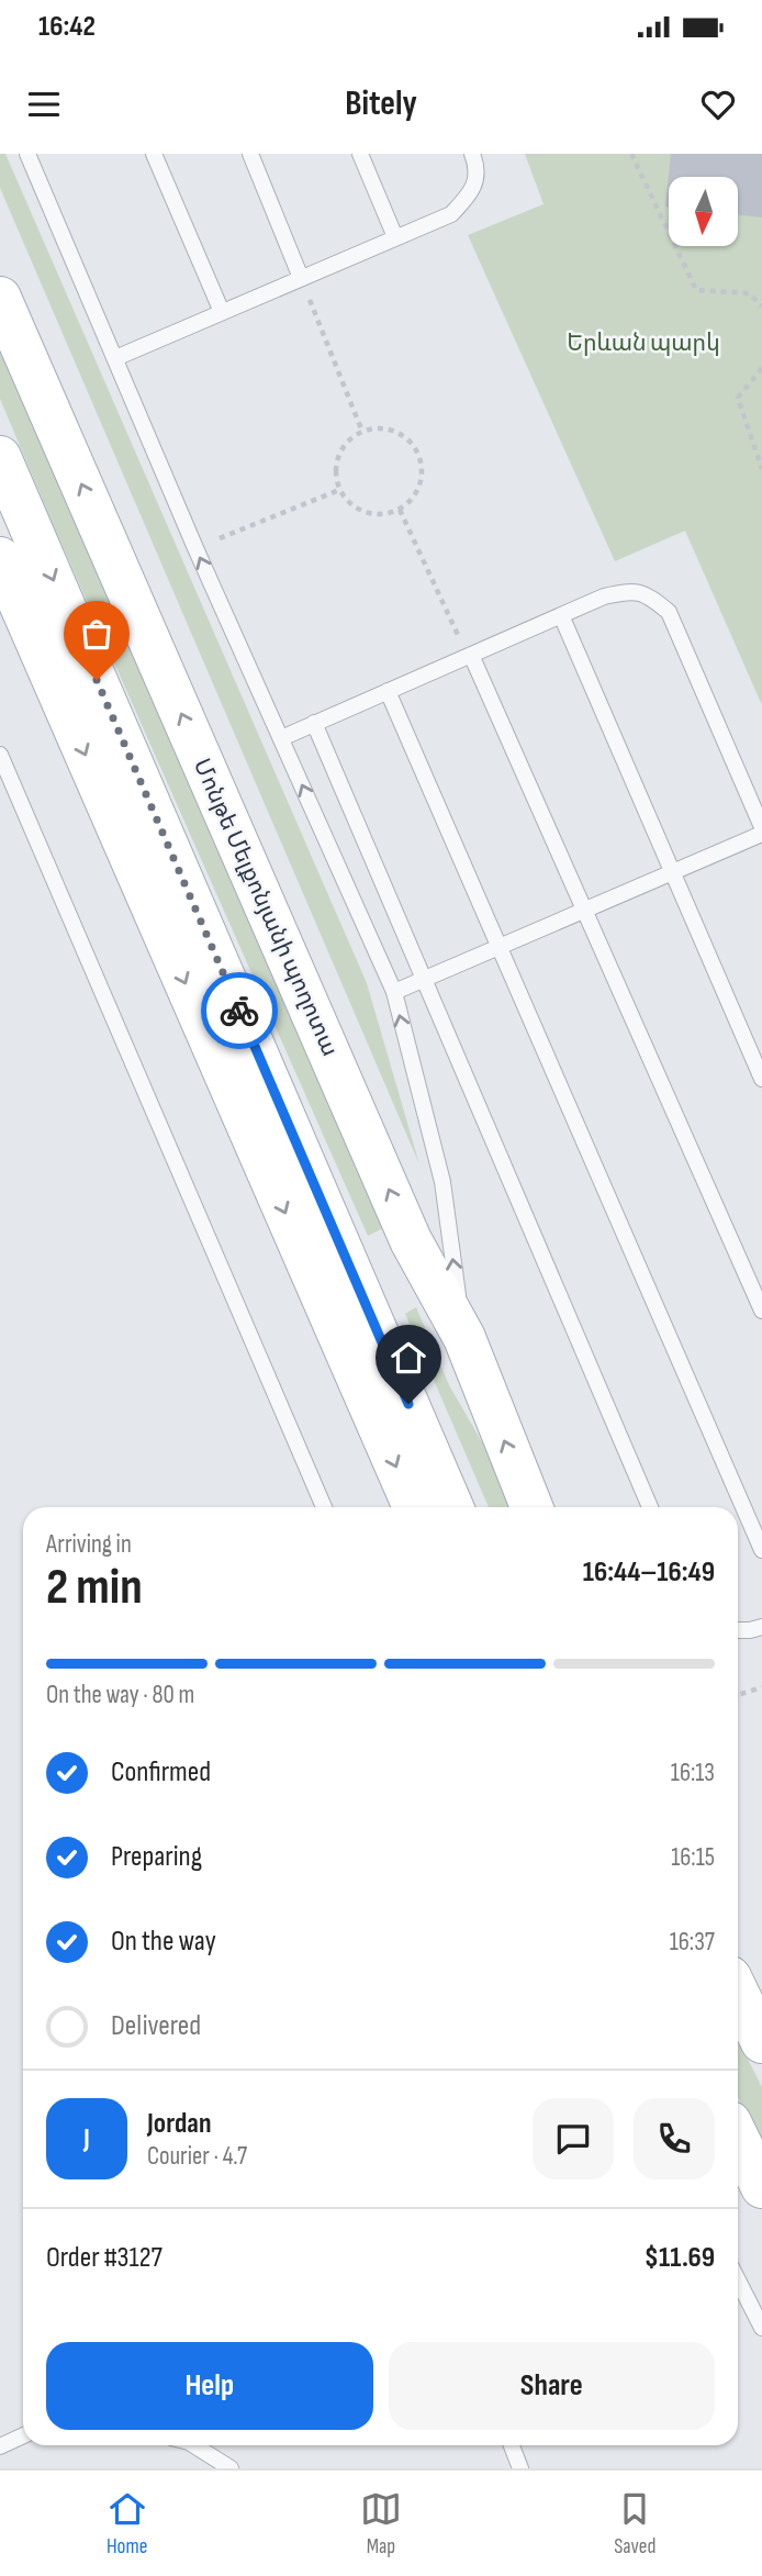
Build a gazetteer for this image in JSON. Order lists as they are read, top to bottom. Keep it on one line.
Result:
{"streets":{"main road":["Մոնթե Մելքոնյանի պողոտա"]},"parks":["Երևան պարկ"],"north":"bottom","page":{"status":"16:42","header":"Bitely","heading":["2 min","Arriving in","16:44–16:49"],"panel":["Jordan","Courier · 4.7","Order #3127","$11.69"],"bar":"On the way · 80 m","list":[["Confirmed","16:13"],["Preparing","16:15"],["On the way","16:37"],"Delivered"],"round":"J","buttons":["Help","Share"],"tabs":["Home","Map","Saved"]}}
